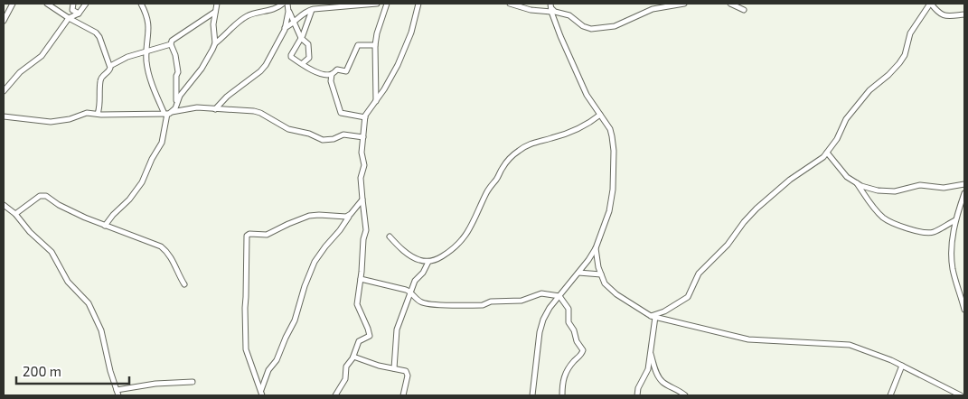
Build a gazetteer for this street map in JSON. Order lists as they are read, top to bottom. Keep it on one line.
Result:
{"scale_bar":"200 m"}
